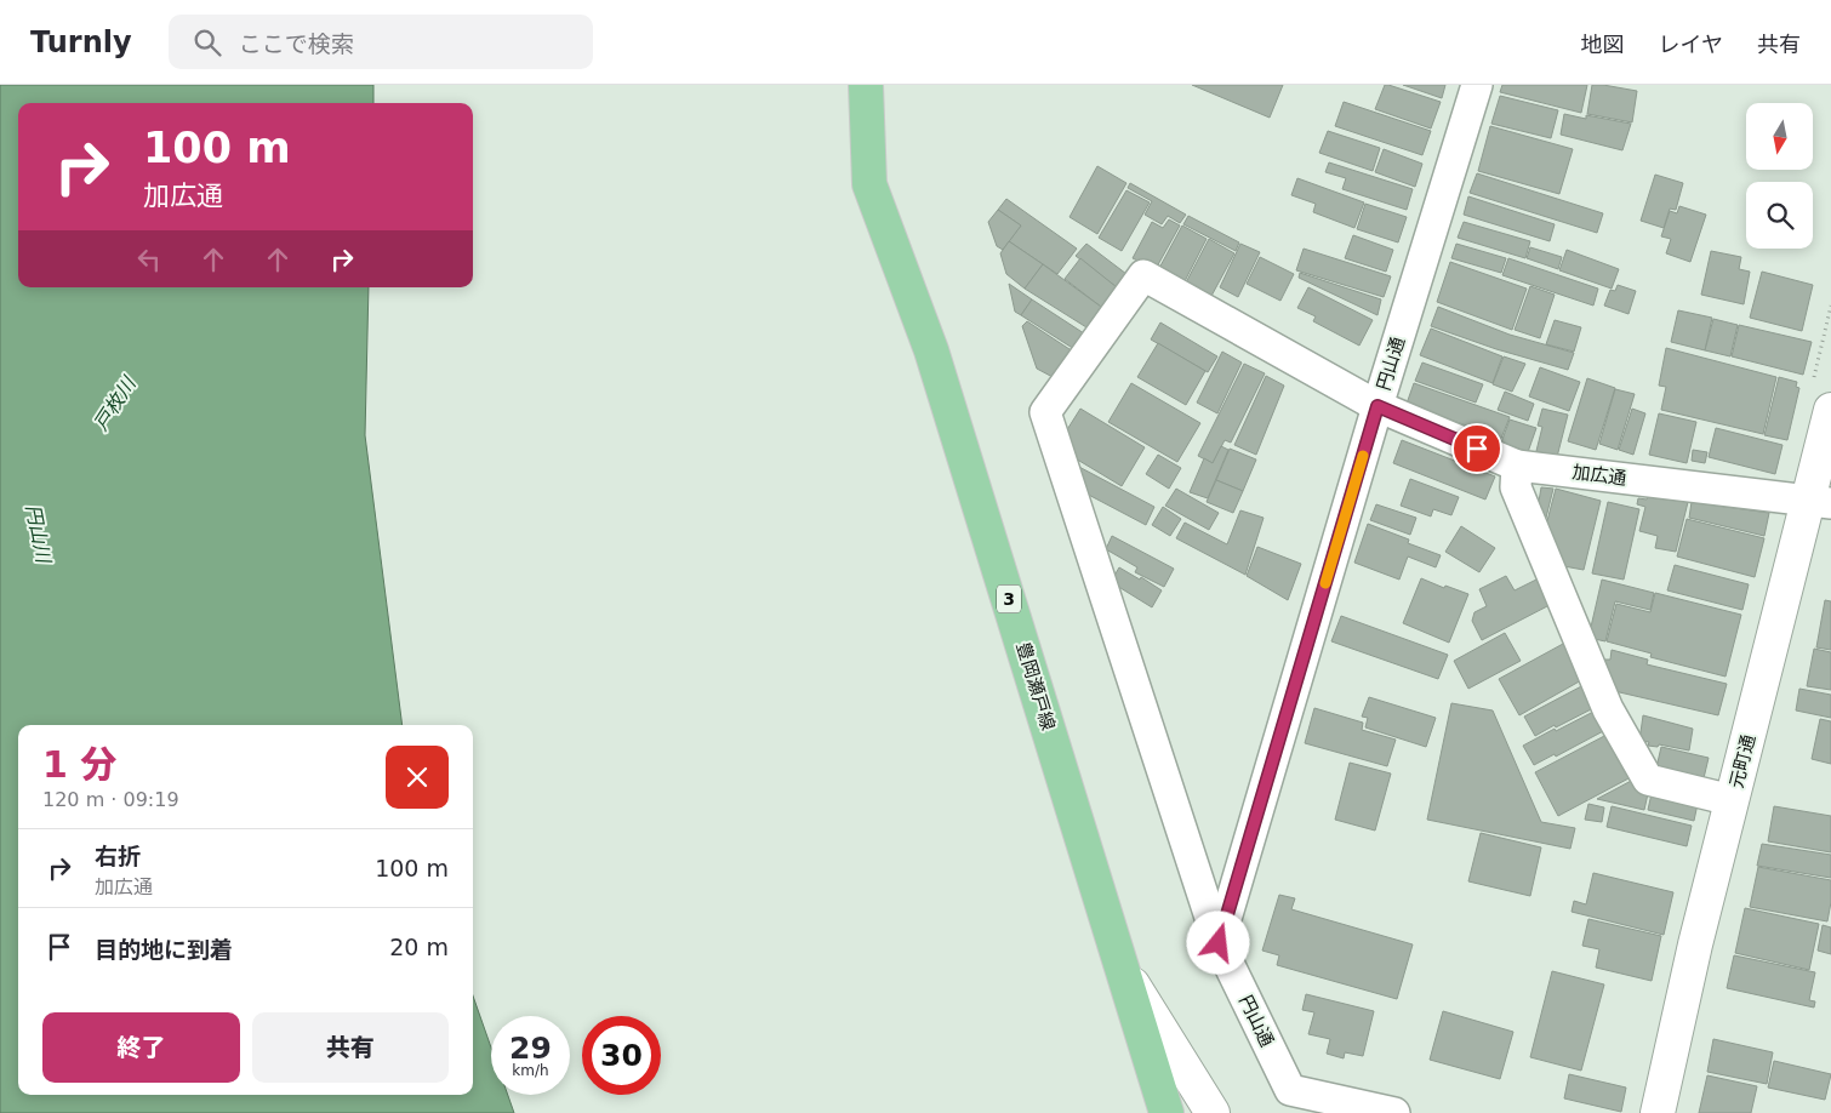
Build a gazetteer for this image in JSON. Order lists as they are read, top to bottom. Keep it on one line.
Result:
{"streets":{"main road":["3","豊岡瀬戸線"],"street":["円山通","加広通","元町通"]},"crossings":[["円山通","加広通"],["加広通","元町通"]],"water":["戸枚川","円山川"],"north":"bottom","page":{"header":"Turnly","search":"ここで検索","nav":["地図","レイヤ","共有"],"turn":["100 m","加広通"],"heading":["1 分","120 m · 09:19"],"list":[{"name":"右折","note":"加広通","value":"100 m"},{"name":"目的地に到着","value":"20 m"}],"buttons":["終了","共有"],"speed":"29 km/h","limit":"30"}}
